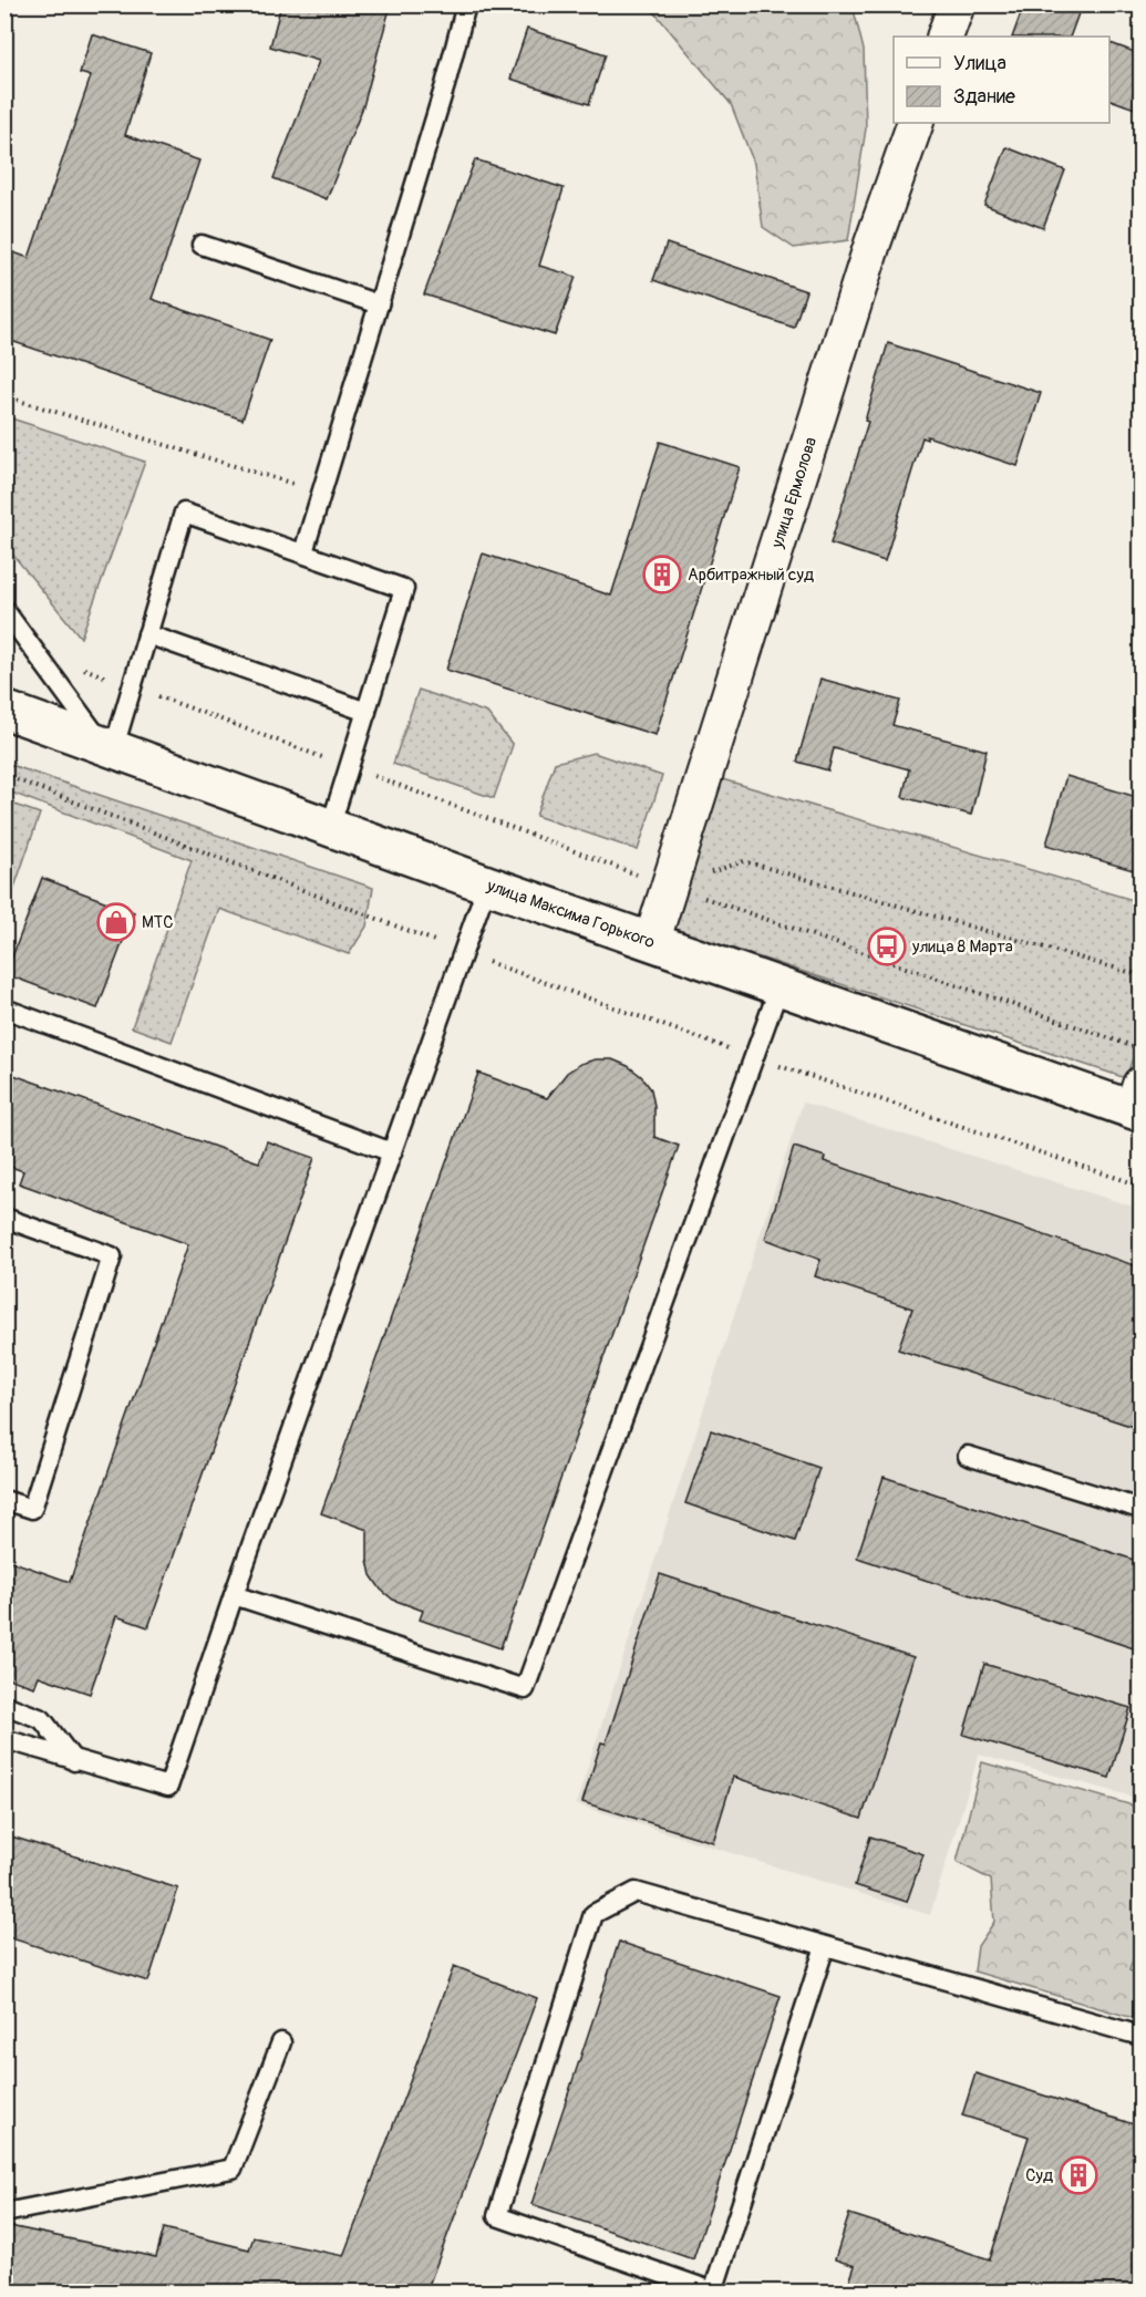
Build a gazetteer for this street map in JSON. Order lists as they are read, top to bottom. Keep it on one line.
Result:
{"streets":{"main road":["улица Максима Горького"],"street":["улица Ермолова"]},"crossings":[["улица Ермолова","улица Максима Горького"]],"places":{"building":["Арбитражный суд","Суд"],"shop":["МТС"],"bus stop":["улица 8 Марта"]},"legend":["Улица","Здание"]}
